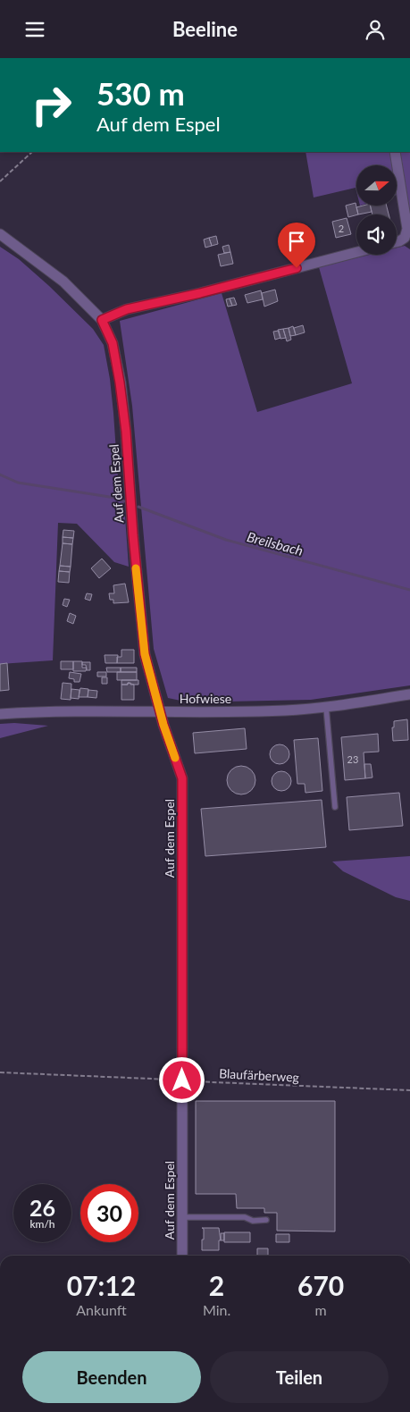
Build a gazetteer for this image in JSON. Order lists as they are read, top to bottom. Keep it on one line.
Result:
{"streets":{"street":["Auf dem Espel","Hofwiese"],"path":["Blaufärberweg"]},"crossings":[["Auf dem Espel","Hofwiese"],["Auf dem Espel","Blaufärberweg"]],"water":["Breilsbach"],"house_numbers":["2","23"],"north":"right","page":{"header":"Beeline","turn":["530 m","Auf dem Espel"],"speed":"26 km/h","limit":"30","eta":["07:12","Ankunft","2","Min.","670","m"],"buttons":["Beenden","Teilen"]}}
